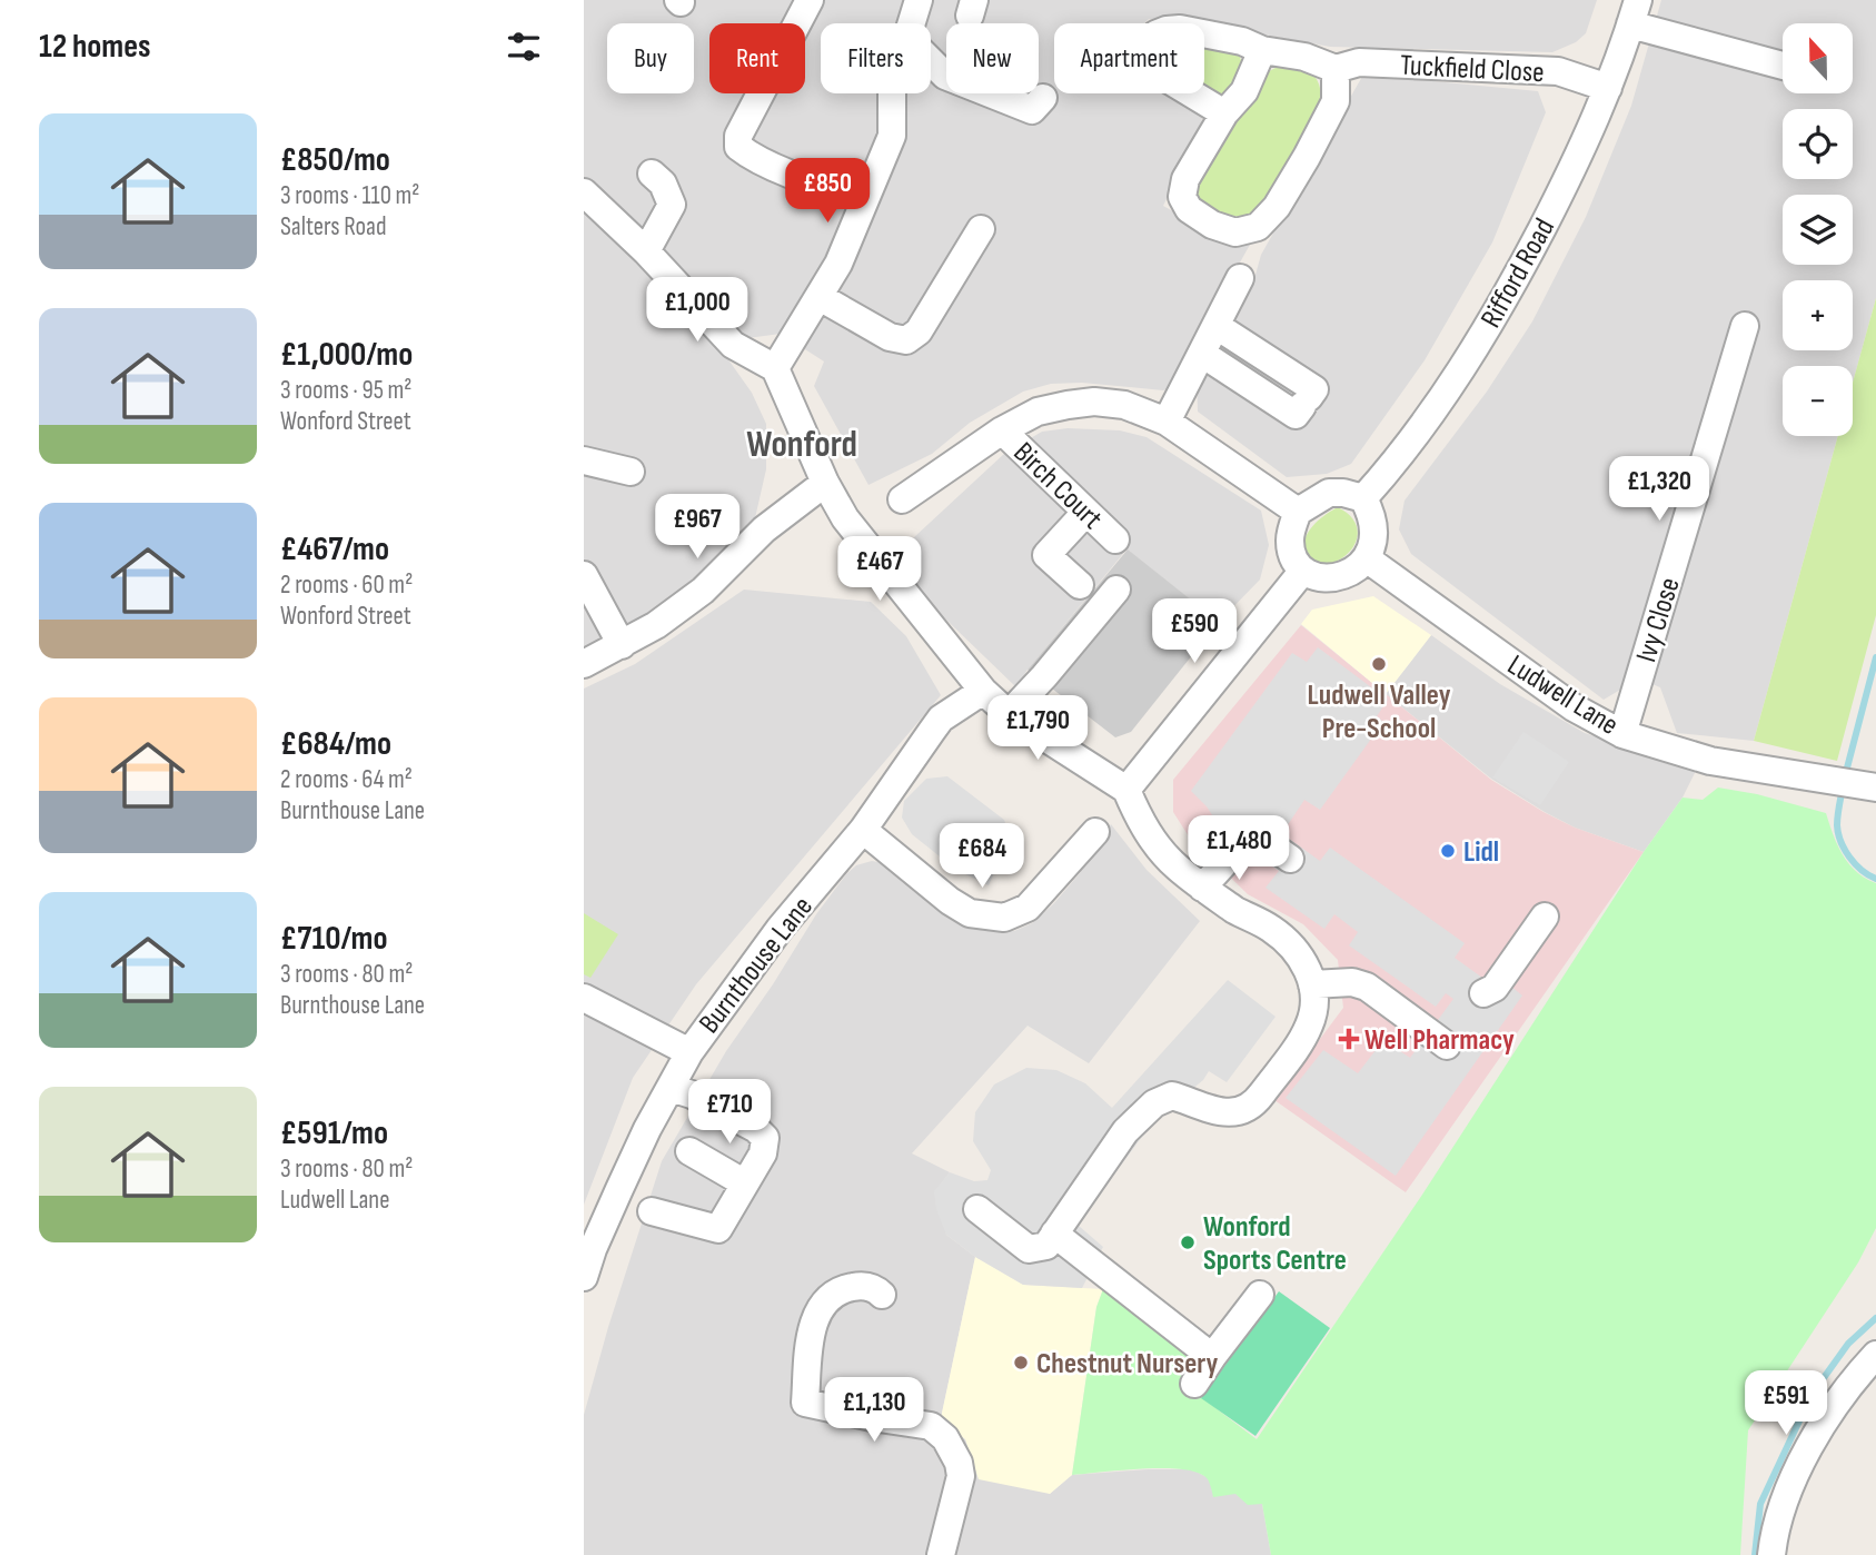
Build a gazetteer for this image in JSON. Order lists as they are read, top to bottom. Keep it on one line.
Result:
{"streets":{"street":["Tuckfield Close","Rifford Road","Birch Court","Ivy Close","Ludwell Lane","Burnthouse Lane"]},"crossings":[["Tuckfield Close","Rifford Road"],["Rifford Road","Ludwell Lane"],["Ivy Close","Ludwell Lane"]],"districts":["Wonford"],"places":{"other":["Ludwell Valley Pre-School","Lidl","Wonford Sports Centre","Chestnut Nursery"],"health":["Well Pharmacy"]},"north":"top","page":{"heading":"12 homes","map_buttons":["+","−"],"chip":["Buy","Rent","Filters","New","Apartment"],"list":[{"name":"£850/mo","note":"3 rooms · 110 m² · Salters Road"},{"name":"£1,000/mo","note":"3 rooms · 95 m² · Wonford Street"},{"name":"£467/mo","note":"2 rooms · 60 m² · Wonford Street"},{"name":"£684/mo","note":"2 rooms · 64 m² · Burnthouse Lane"},{"name":"£710/mo","note":"3 rooms · 80 m² · Burnthouse Lane"},{"name":"£591/mo","note":"3 rooms · 80 m² · Ludwell Lane"}],"price":["£850","£1,000","£1,320","£967","£467","£590","£1,790","£1,480","£684","£710","£591","£1,130"]}}
